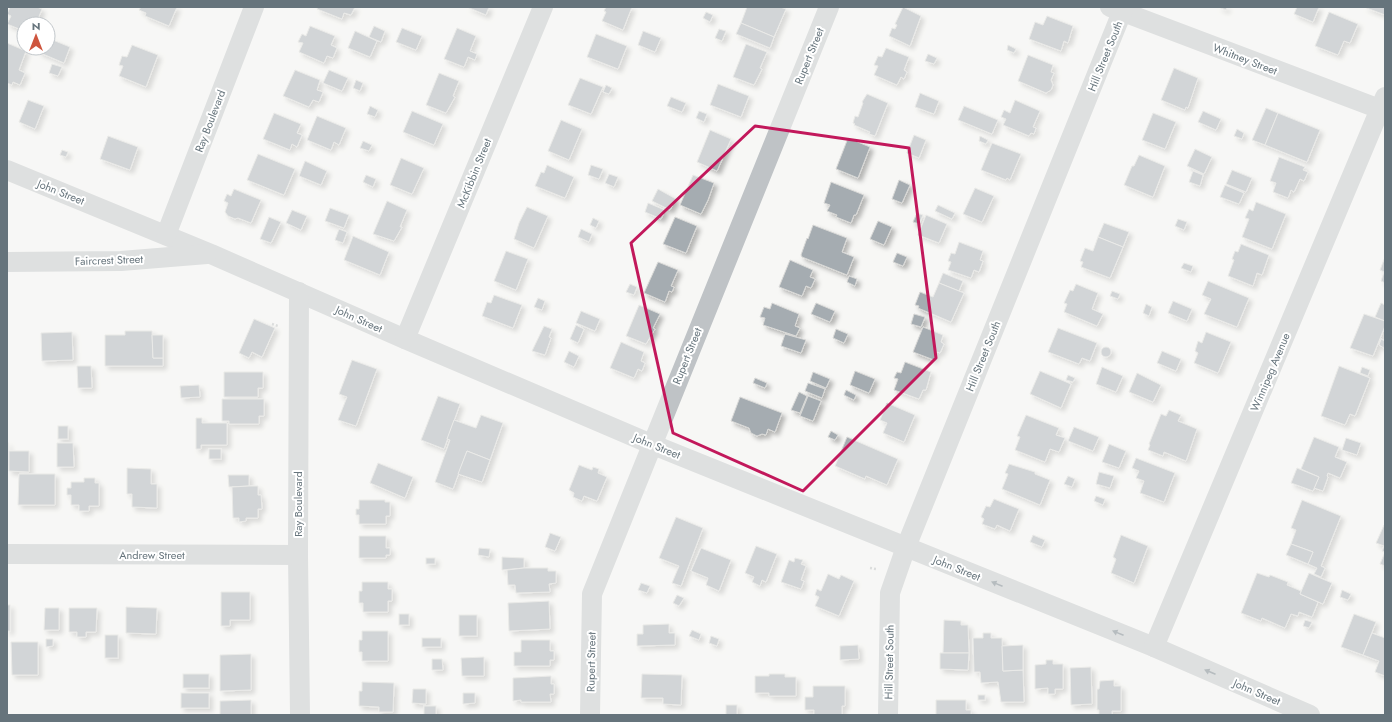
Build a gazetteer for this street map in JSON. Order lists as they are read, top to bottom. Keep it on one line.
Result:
{"streets":{"street":["Rupert Street","Hill Street South","Whitney Street","Ray Boulevard","McKibbin Street","John Street","Faircrest Street","Winnipeg Avenue","Andrew Street"]},"crossings":[["Rupert Street","John Street"],["Hill Street South","Whitney Street"],["Hill Street South","John Street"],["Whitney Street","Winnipeg Avenue"],["Ray Boulevard","John Street"],["Ray Boulevard","Andrew Street"],["McKibbin Street","John Street"],["John Street","Faircrest Street"],["John Street","Winnipeg Avenue"]],"north":"top"}
